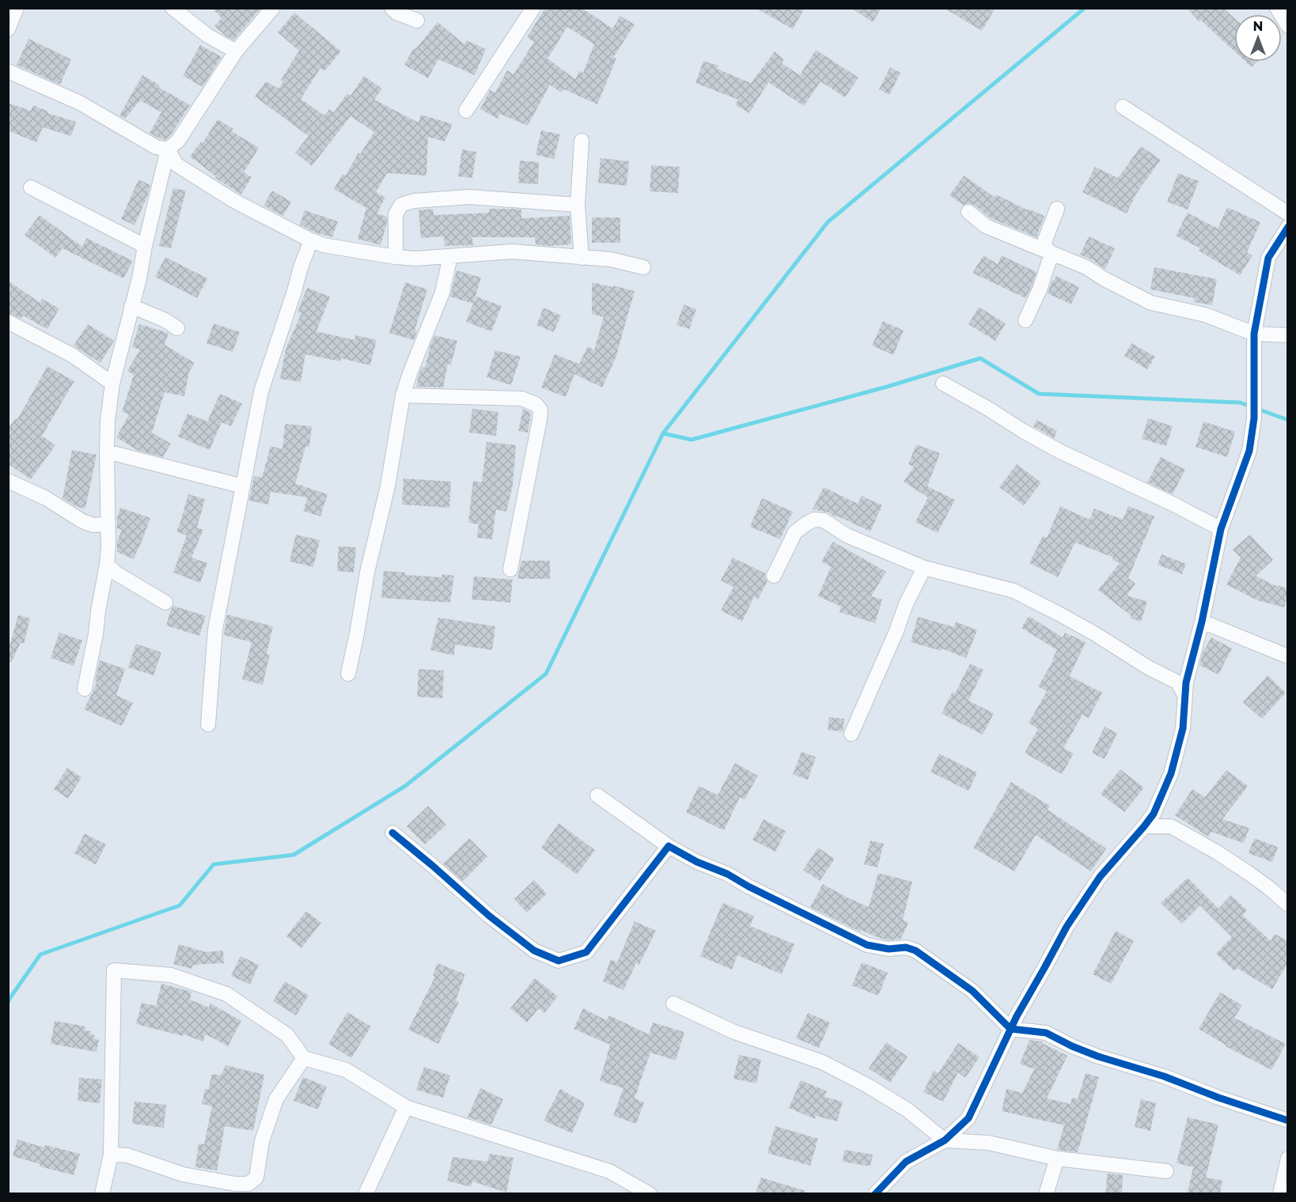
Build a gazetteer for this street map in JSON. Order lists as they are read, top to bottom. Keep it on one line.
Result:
{"north":"top"}
